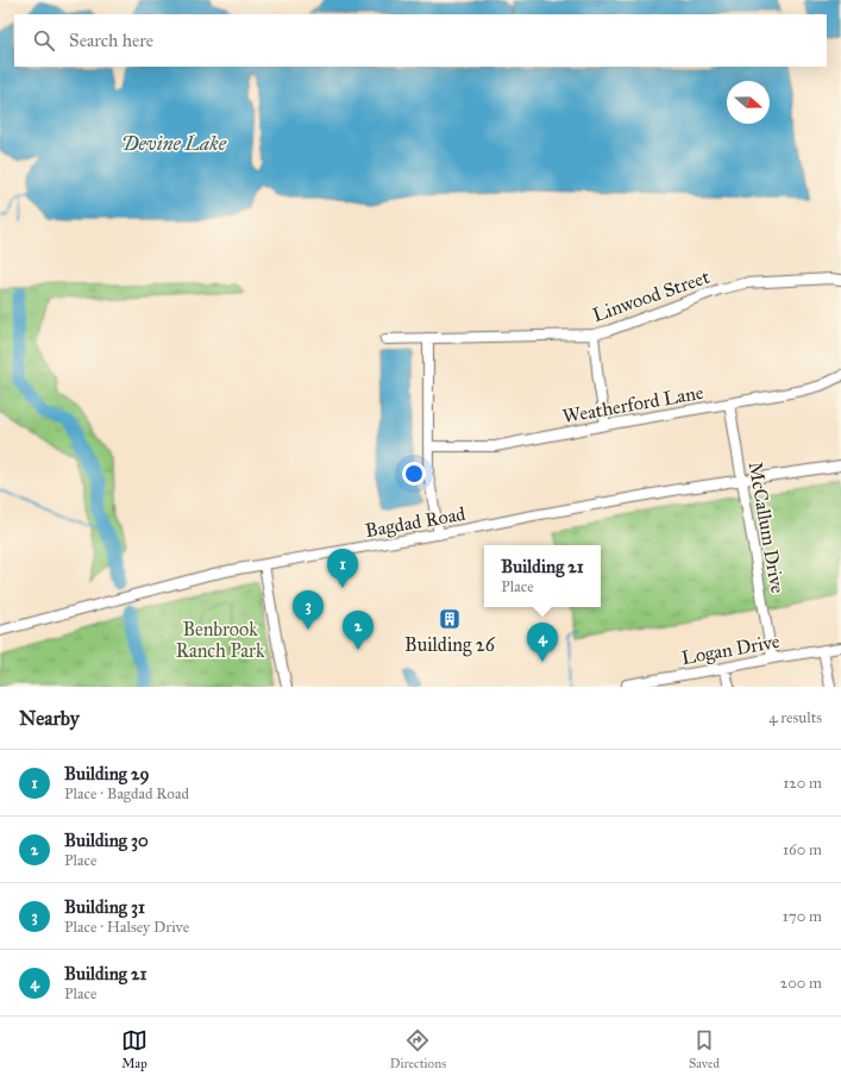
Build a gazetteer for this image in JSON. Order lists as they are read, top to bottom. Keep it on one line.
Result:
{"streets":{"street":["Linwood Street","Weatherford Lane","Bagdad Road","McCallum Drive","Logan Drive"]},"crossings":[["Weatherford Lane","McCallum Drive"],["Bagdad Road","McCallum Drive"],["McCallum Drive","Logan Drive"]],"water":["Devine Lake"],"parks":["Benbrook Ranch Park"],"places":{"building":["Building 26"]},"north":"right","page":{"search":"Search here","popup":["Building 21","Place"],"pins":["1","3","2","4"],"heading":["Nearby","4 results"],"list":[{"mark":"1","name":"Building 29","note":"Place · Bagdad Road","value":"120 m"},{"mark":"2","name":"Building 30","note":"Place","value":"160 m"},{"mark":"3","name":"Building 31","note":"Place · Halsey Drive","value":"170 m"},{"mark":"4","name":"Building 21","note":"Place","value":"200 m"}],"nav":["Map","Directions","Saved"]}}
